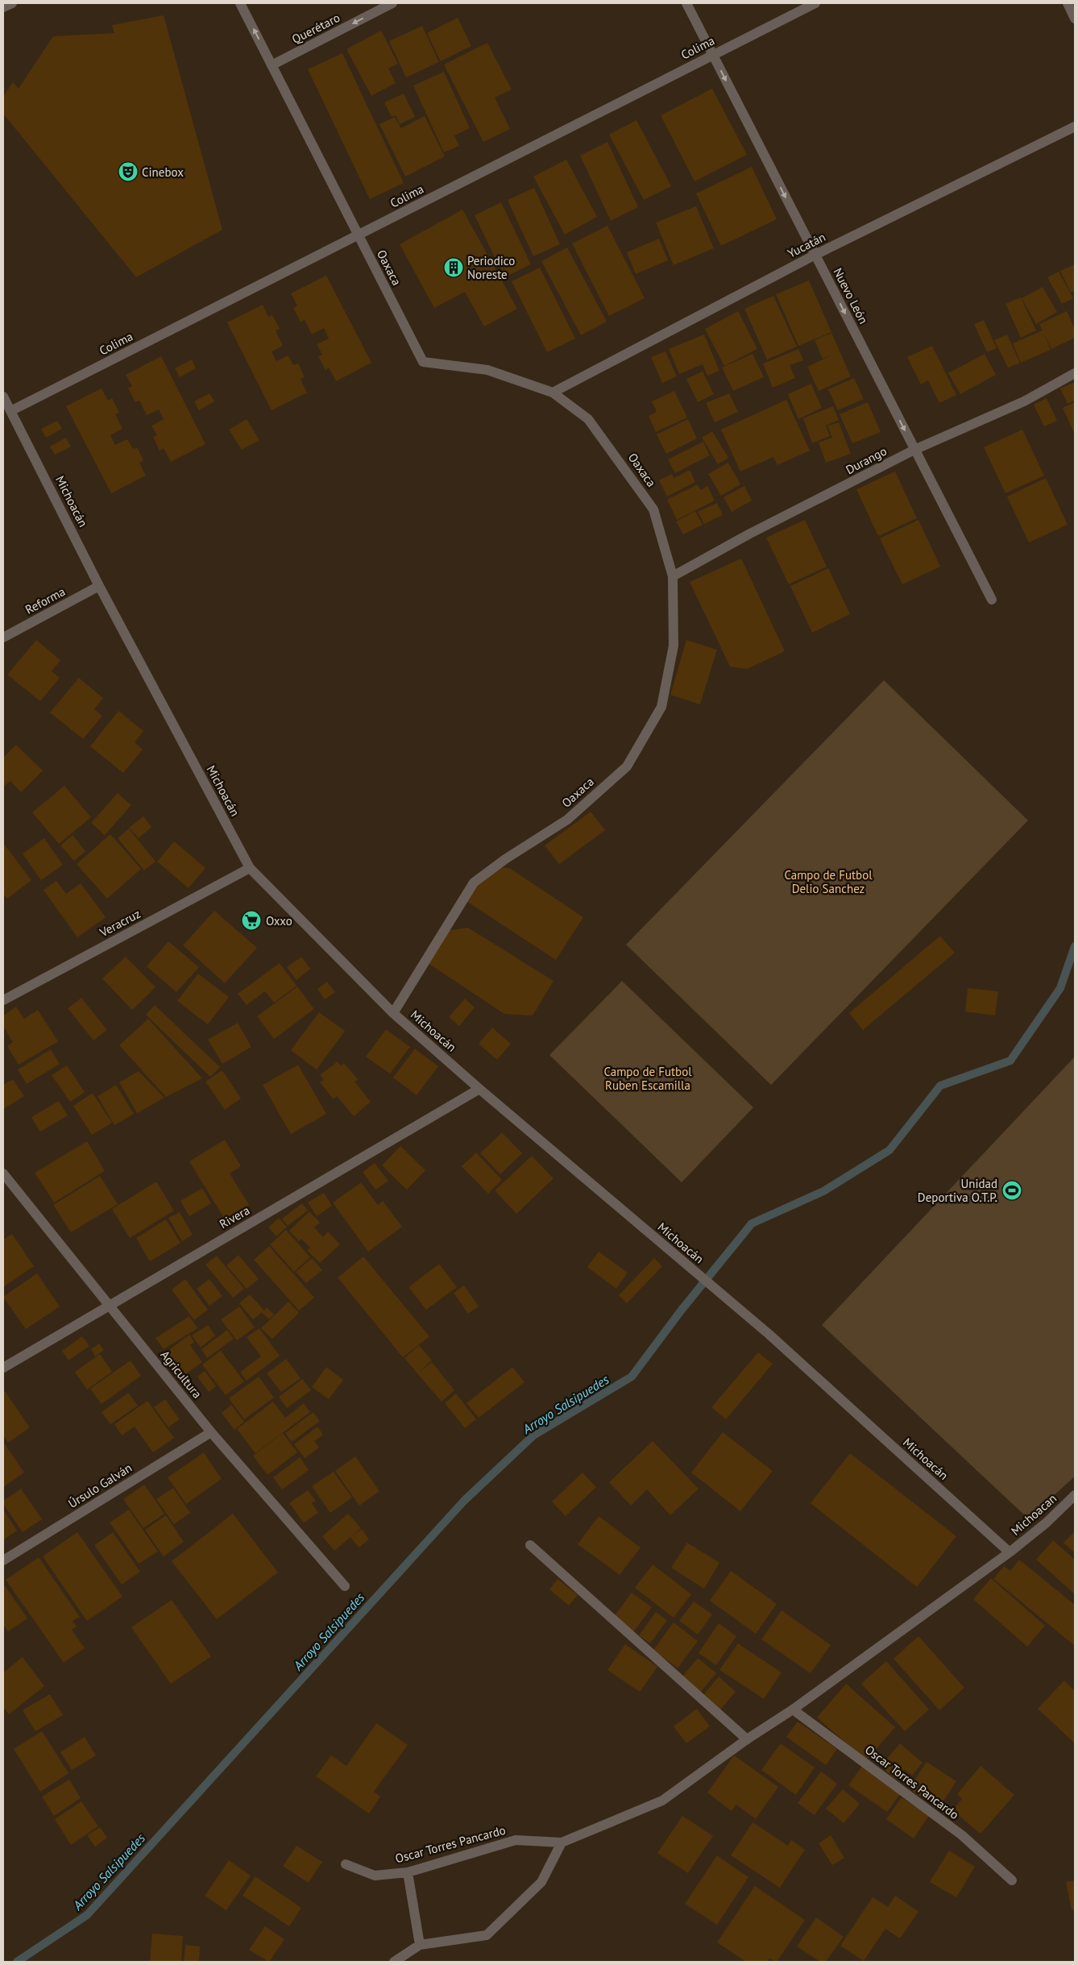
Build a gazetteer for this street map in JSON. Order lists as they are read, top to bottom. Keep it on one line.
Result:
{"streets":{"street":["Querétaro","Colima","Yucatán","Oaxaca","Nuevo León","Durango","Michoacán","Reforma","Veracruz","Rivera","Agricultura","Úrsulo Galván","Michoacan","Oscar Torres Pancardo"]},"crossings":[["Querétaro","Oaxaca"],["Colima","Oaxaca"],["Colima","Nuevo León"],["Colima","Michoacán"],["Yucatán","Oaxaca"],["Yucatán","Nuevo León"],["Oaxaca","Durango"],["Oaxaca","Michoacán"],["Nuevo León","Durango"],["Michoacán","Reforma"],["Michoacán","Veracruz"],["Michoacán","Rivera"],["Michoacán","Michoacan"],["Michoacán","Oscar Torres Pancardo"],["Rivera","Agricultura"],["Agricultura","Úrsulo Galván"],["Michoacan","Oscar Torres Pancardo"]],"one_way":["Querétaro","Nuevo León"],"water":["Arroyo Salsipuedes"],"parks":["Campo de Futbol Delio Sanchez","Campo de Futbol Ruben Escamilla"],"places":{"theatre":["Cinebox"],"building":["Periodico Noreste"],"supermarket":["Oxxo"],"sports":["Unidad Deportiva O.T.P."]}}
